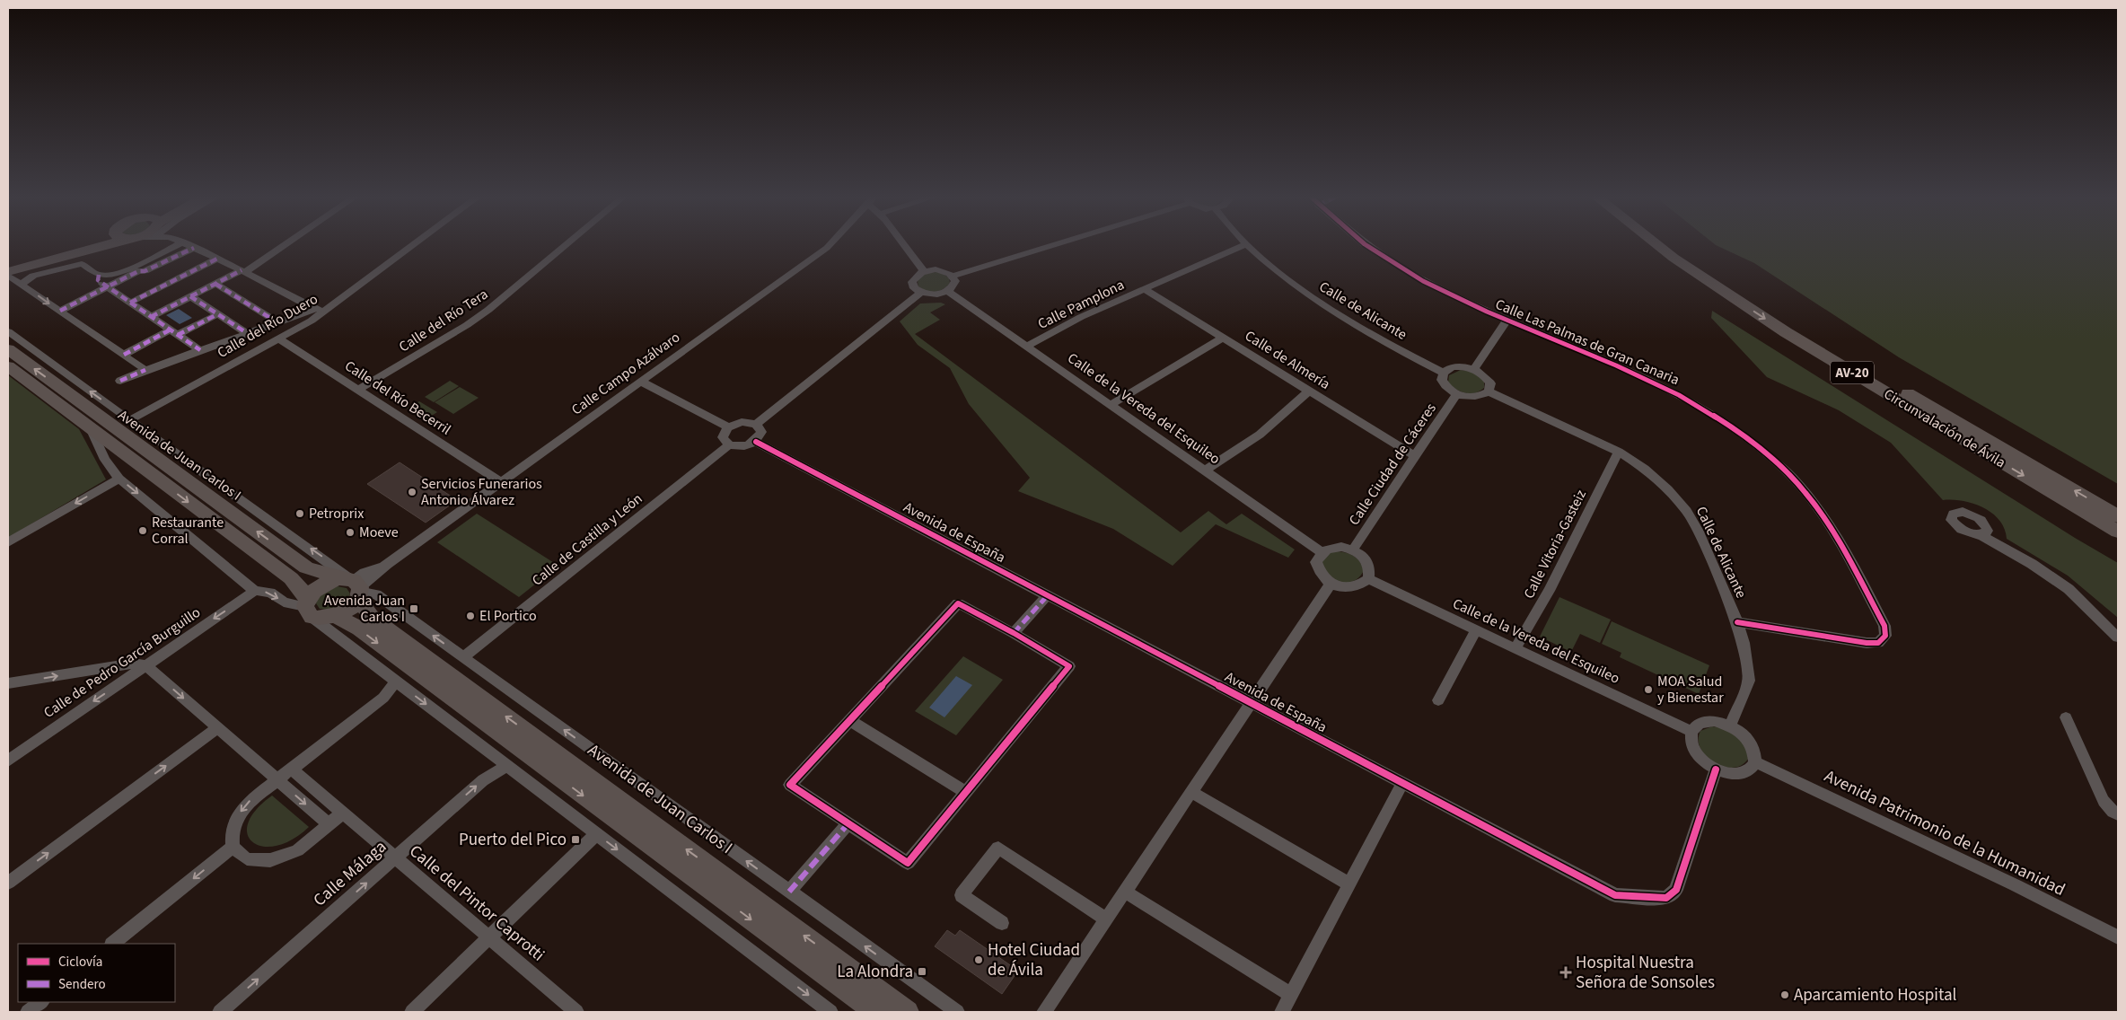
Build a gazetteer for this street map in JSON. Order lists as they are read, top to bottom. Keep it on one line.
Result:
{"streets":{"highway":["AV-20","Circunvalación de Ávila","Avenida de Juan Carlos I"],"street":["Calle Pamplona","Calle de Alicante","Calle del Río Tera","Calle del Río Duero","Calle Las Palmas de Gran Canaria","Calle de Almería","Calle Campo Azálvaro","Calle del Río Becerril","Calle de la Vereda del Esquileo","Calle Ciudad de Cáceres","Avenida de España","Calle de Castilla y León","Calle Vitoria-Gasteiz","Calle de Pedro García Burguillo","Avenida Patrimonio de la Humanidad","Calle Málaga","Calle del Pintor Caprotti"]},"crossings":[["Calle Pamplona","Calle de Almería"],["Calle Pamplona","Calle de la Vereda del Esquileo"],["Calle de Alicante","Calle Las Palmas de Gran Canaria"],["Calle de Alicante","Calle de la Vereda del Esquileo"],["Calle de Alicante","Calle Ciudad de Cáceres"],["Calle de Alicante","Avenida de España"],["Calle de Alicante","Calle Vitoria-Gasteiz"],["Calle de Alicante","Avenida Patrimonio de la Humanidad"],["Calle del Río Tera","Calle del Río Becerril"],["Calle del Río Duero","Calle del Río Becerril"],["Calle del Río Duero","Avenida de Juan Carlos I"],["Calle de Almería","Calle Ciudad de Cáceres"],["Calle Campo Azálvaro","Calle del Río Becerril"],["Calle Campo Azálvaro","Avenida de Juan Carlos I"],["Calle de la Vereda del Esquileo","Calle Ciudad de Cáceres"],["Calle de la Vereda del Esquileo","Avenida de España"],["Calle de la Vereda del Esquileo","Calle Vitoria-Gasteiz"],["Calle de la Vereda del Esquileo","Avenida Patrimonio de la Humanidad"],["Avenida de Juan Carlos I","Calle de Castilla y León"],["Avenida de Juan Carlos I","Calle Málaga"],["Avenida de España","Calle de Castilla y León"],["Avenida de España","Avenida Patrimonio de la Humanidad"],["Calle Málaga","Calle del Pintor Caprotti"]],"one_way":["Calle Málaga"],"places":{"other":["Servicios Funerarios Antonio Álvarez","Petroprix","Restaurante Corral","Moeve","El Portico","MOA Salud y Bienestar","Hotel Ciudad de Ávila","Aparcamiento Hospital"],"transit":["Avenida Juan Carlos I","Puerto del Pico","La Alondra"],"health":["Hospital Nuestra Señora de Sonsoles"]},"legend":["Ciclovía","Sendero"]}
